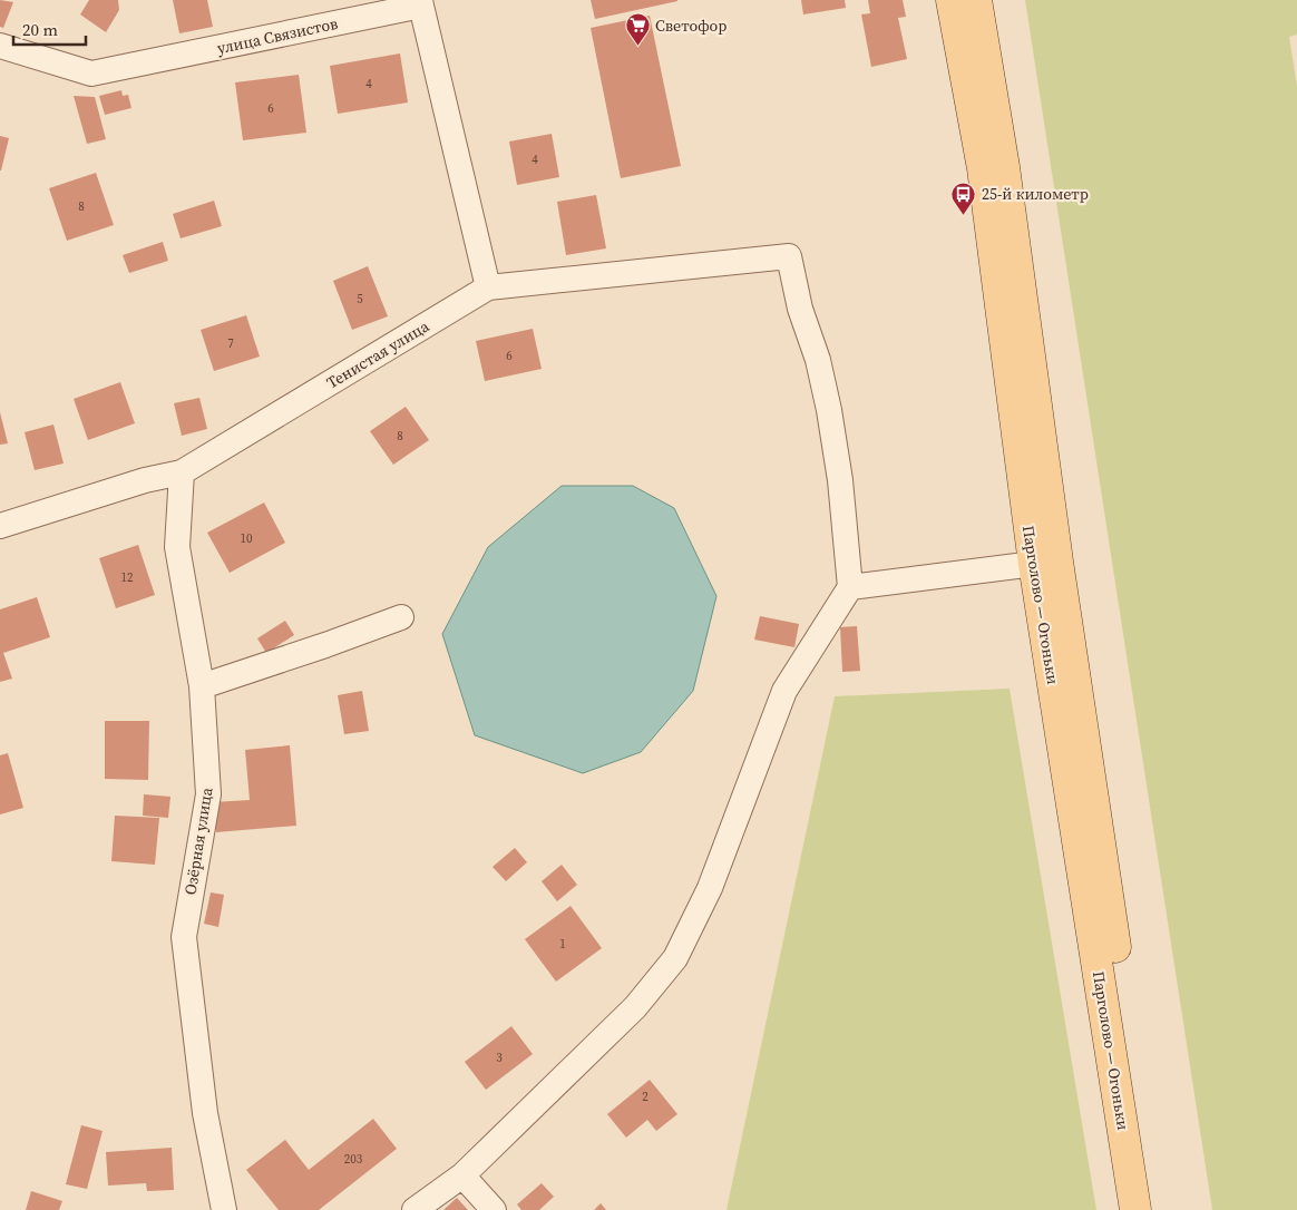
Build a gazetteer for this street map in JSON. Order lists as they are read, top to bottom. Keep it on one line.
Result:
{"streets":{"main road":["Парголово — Огоньки"],"street":["улица Связистов","Тенистая улица","Озёрная улица"]},"crossings":[["Тенистая улица","Озёрная улица"]],"places":{"supermarket":["Светофор"],"bus stop":["25-й километр"]},"house_numbers":["4","6","4","8","5","7","6","8","10","12","1","3","2","203"],"scale_bar":"20 m"}
